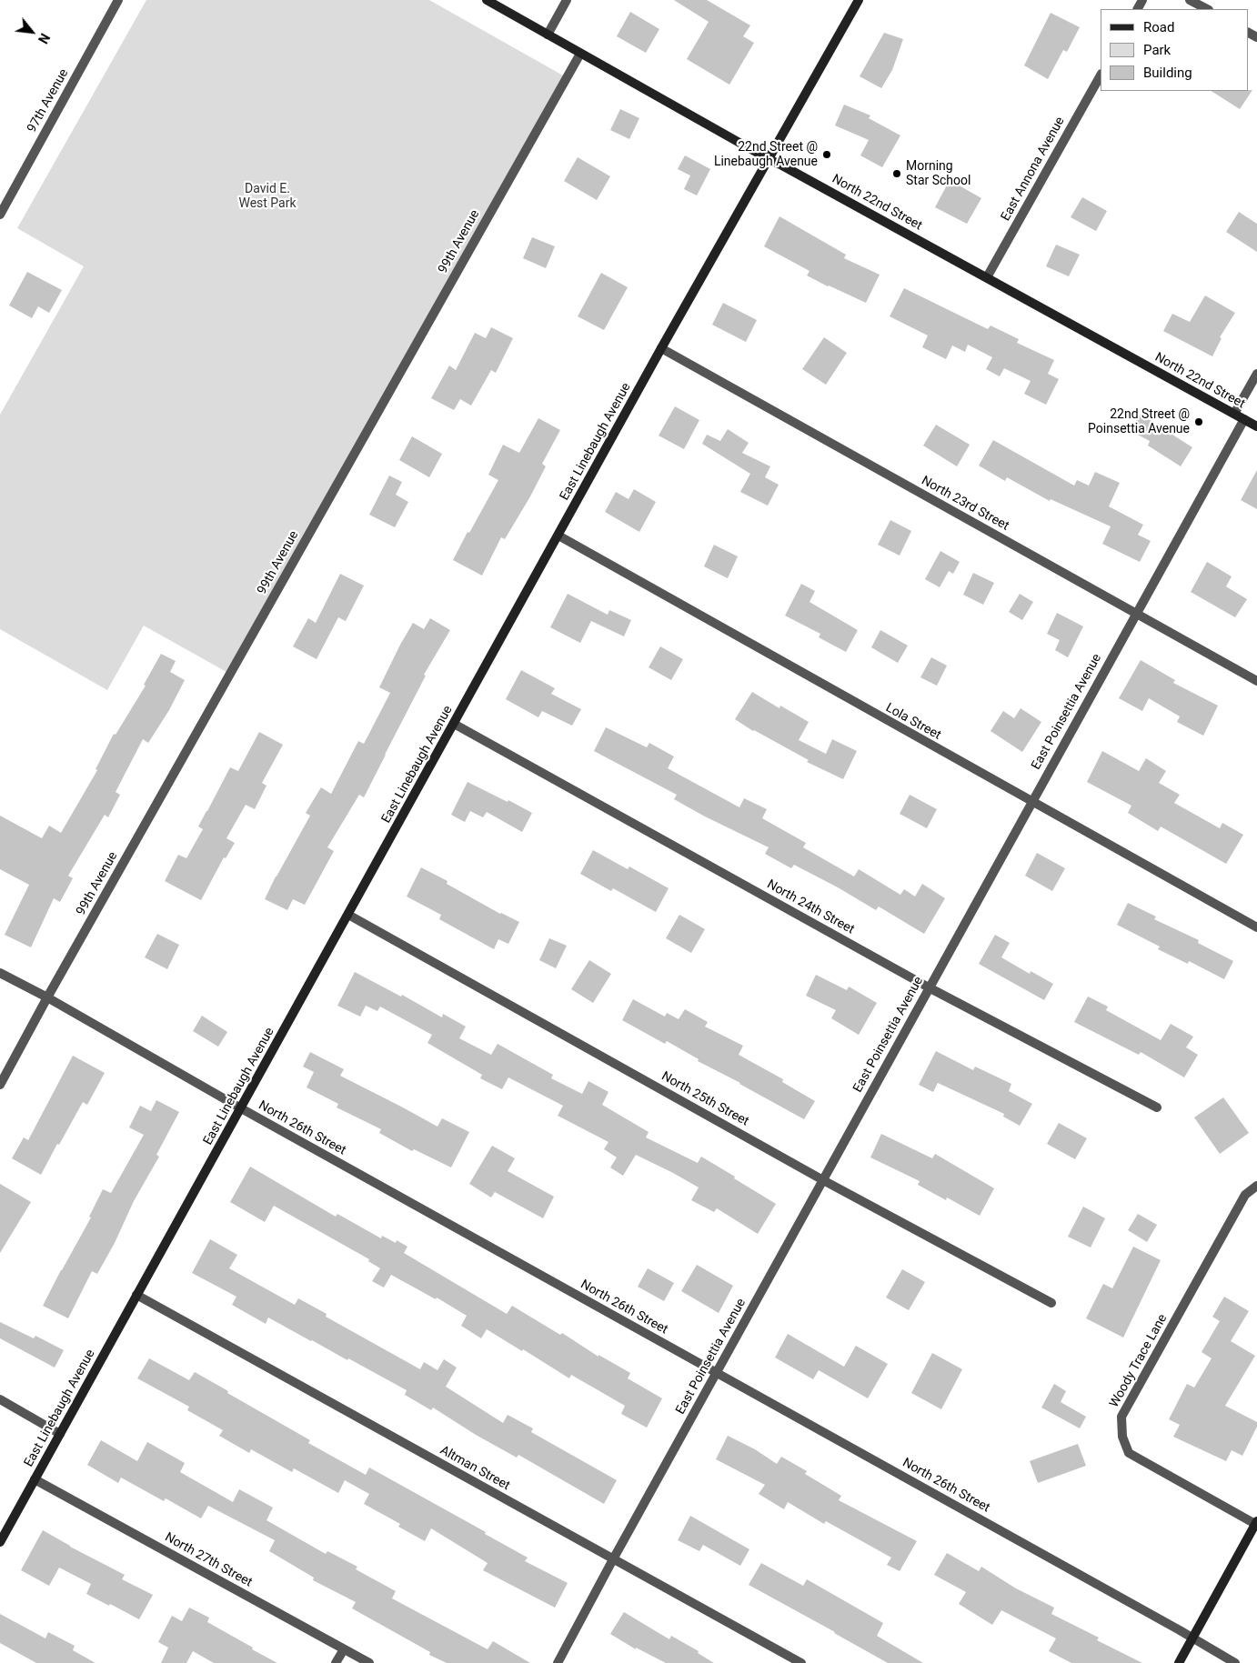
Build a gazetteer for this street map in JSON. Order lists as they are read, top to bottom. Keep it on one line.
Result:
{"streets":{"street":["97th Avenue","East Annona Avenue","North 22nd Street","99th Avenue","East Linebaugh Avenue","North 23rd Street","East Poinsettia Avenue","Lola Street","North 24th Street","North 25th Street","North 26th Street","Woody Trace Lane","Altman Street","North 27th Street"]},"crossings":[["East Annona Avenue","North 22nd Street"],["North 22nd Street","99th Avenue"],["North 22nd Street","East Linebaugh Avenue"],["North 22nd Street","East Poinsettia Avenue"],["99th Avenue","North 26th Street"],["East Linebaugh Avenue","North 23rd Street"],["East Linebaugh Avenue","Lola Street"],["East Linebaugh Avenue","North 24th Street"],["East Linebaugh Avenue","North 25th Street"],["East Linebaugh Avenue","North 26th Street"],["East Linebaugh Avenue","Altman Street"],["East Linebaugh Avenue","North 27th Street"],["North 23rd Street","East Poinsettia Avenue"],["East Poinsettia Avenue","Lola Street"],["East Poinsettia Avenue","North 24th Street"],["East Poinsettia Avenue","North 25th Street"],["East Poinsettia Avenue","North 26th Street"],["East Poinsettia Avenue","Altman Street"]],"parks":["David E. West Park"],"places":["22nd Street @ Linebaugh Avenue","Morning Star School","22nd Street @ Poinsettia Avenue"],"legend":["Road","Park","Building"],"north":"bottom right"}
